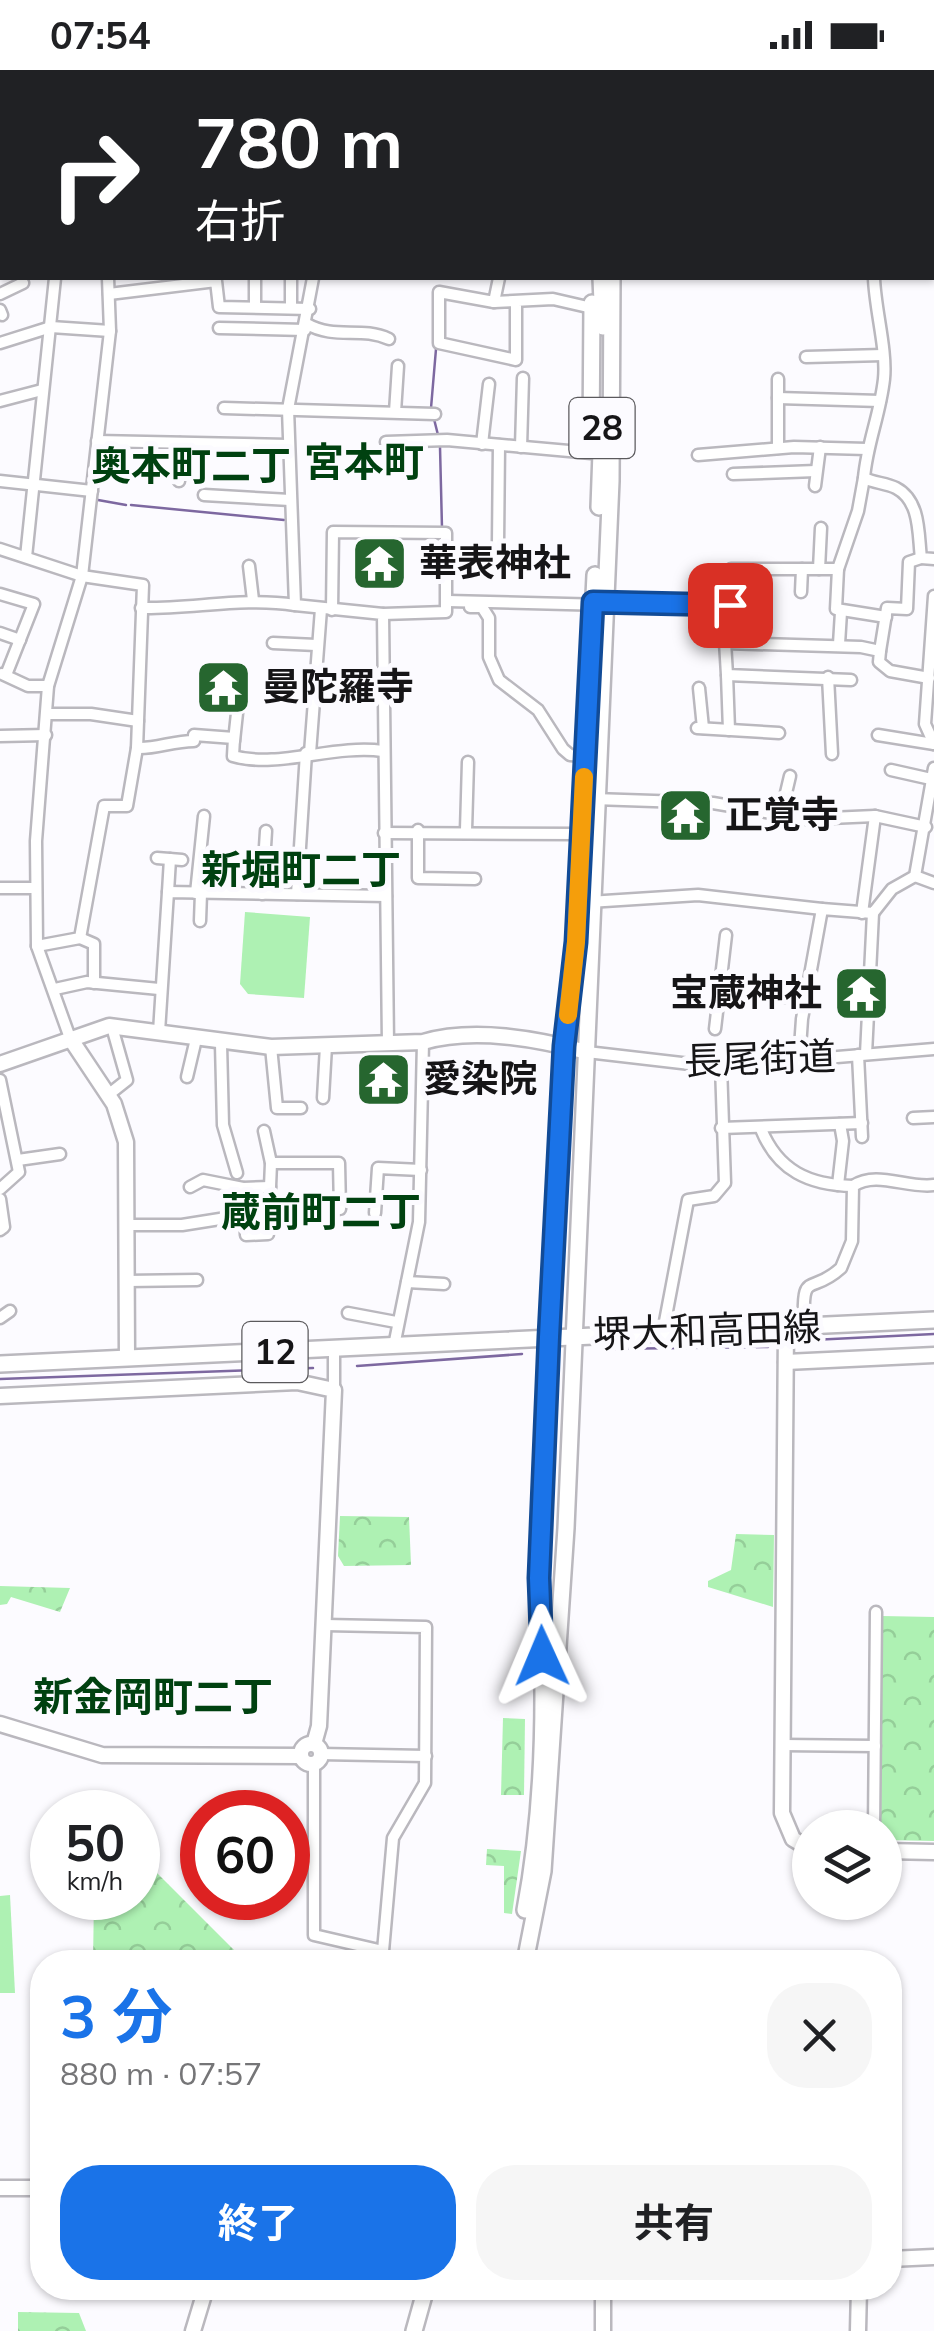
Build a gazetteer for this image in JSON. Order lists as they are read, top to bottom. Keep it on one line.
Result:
{"streets":{"main road":["28","堺大和高田線","12"],"street":["長尾街道"]},"crossings":[["28","長尾街道"],["28","堺大和高田線"]],"districts":["宮本町","奥本町二丁","新堀町二丁","蔵前町二丁","新金岡町二丁"],"places":{"temple":["華表神社","曼陀羅寺","正覚寺","宝蔵神社","愛染院"]},"page":{"status":"07:54","turn":["780 m","右折"],"speed":"50 km/h","limit":"60","heading":["3 分","880 m · 07:57"],"buttons":["終了","共有"]}}
